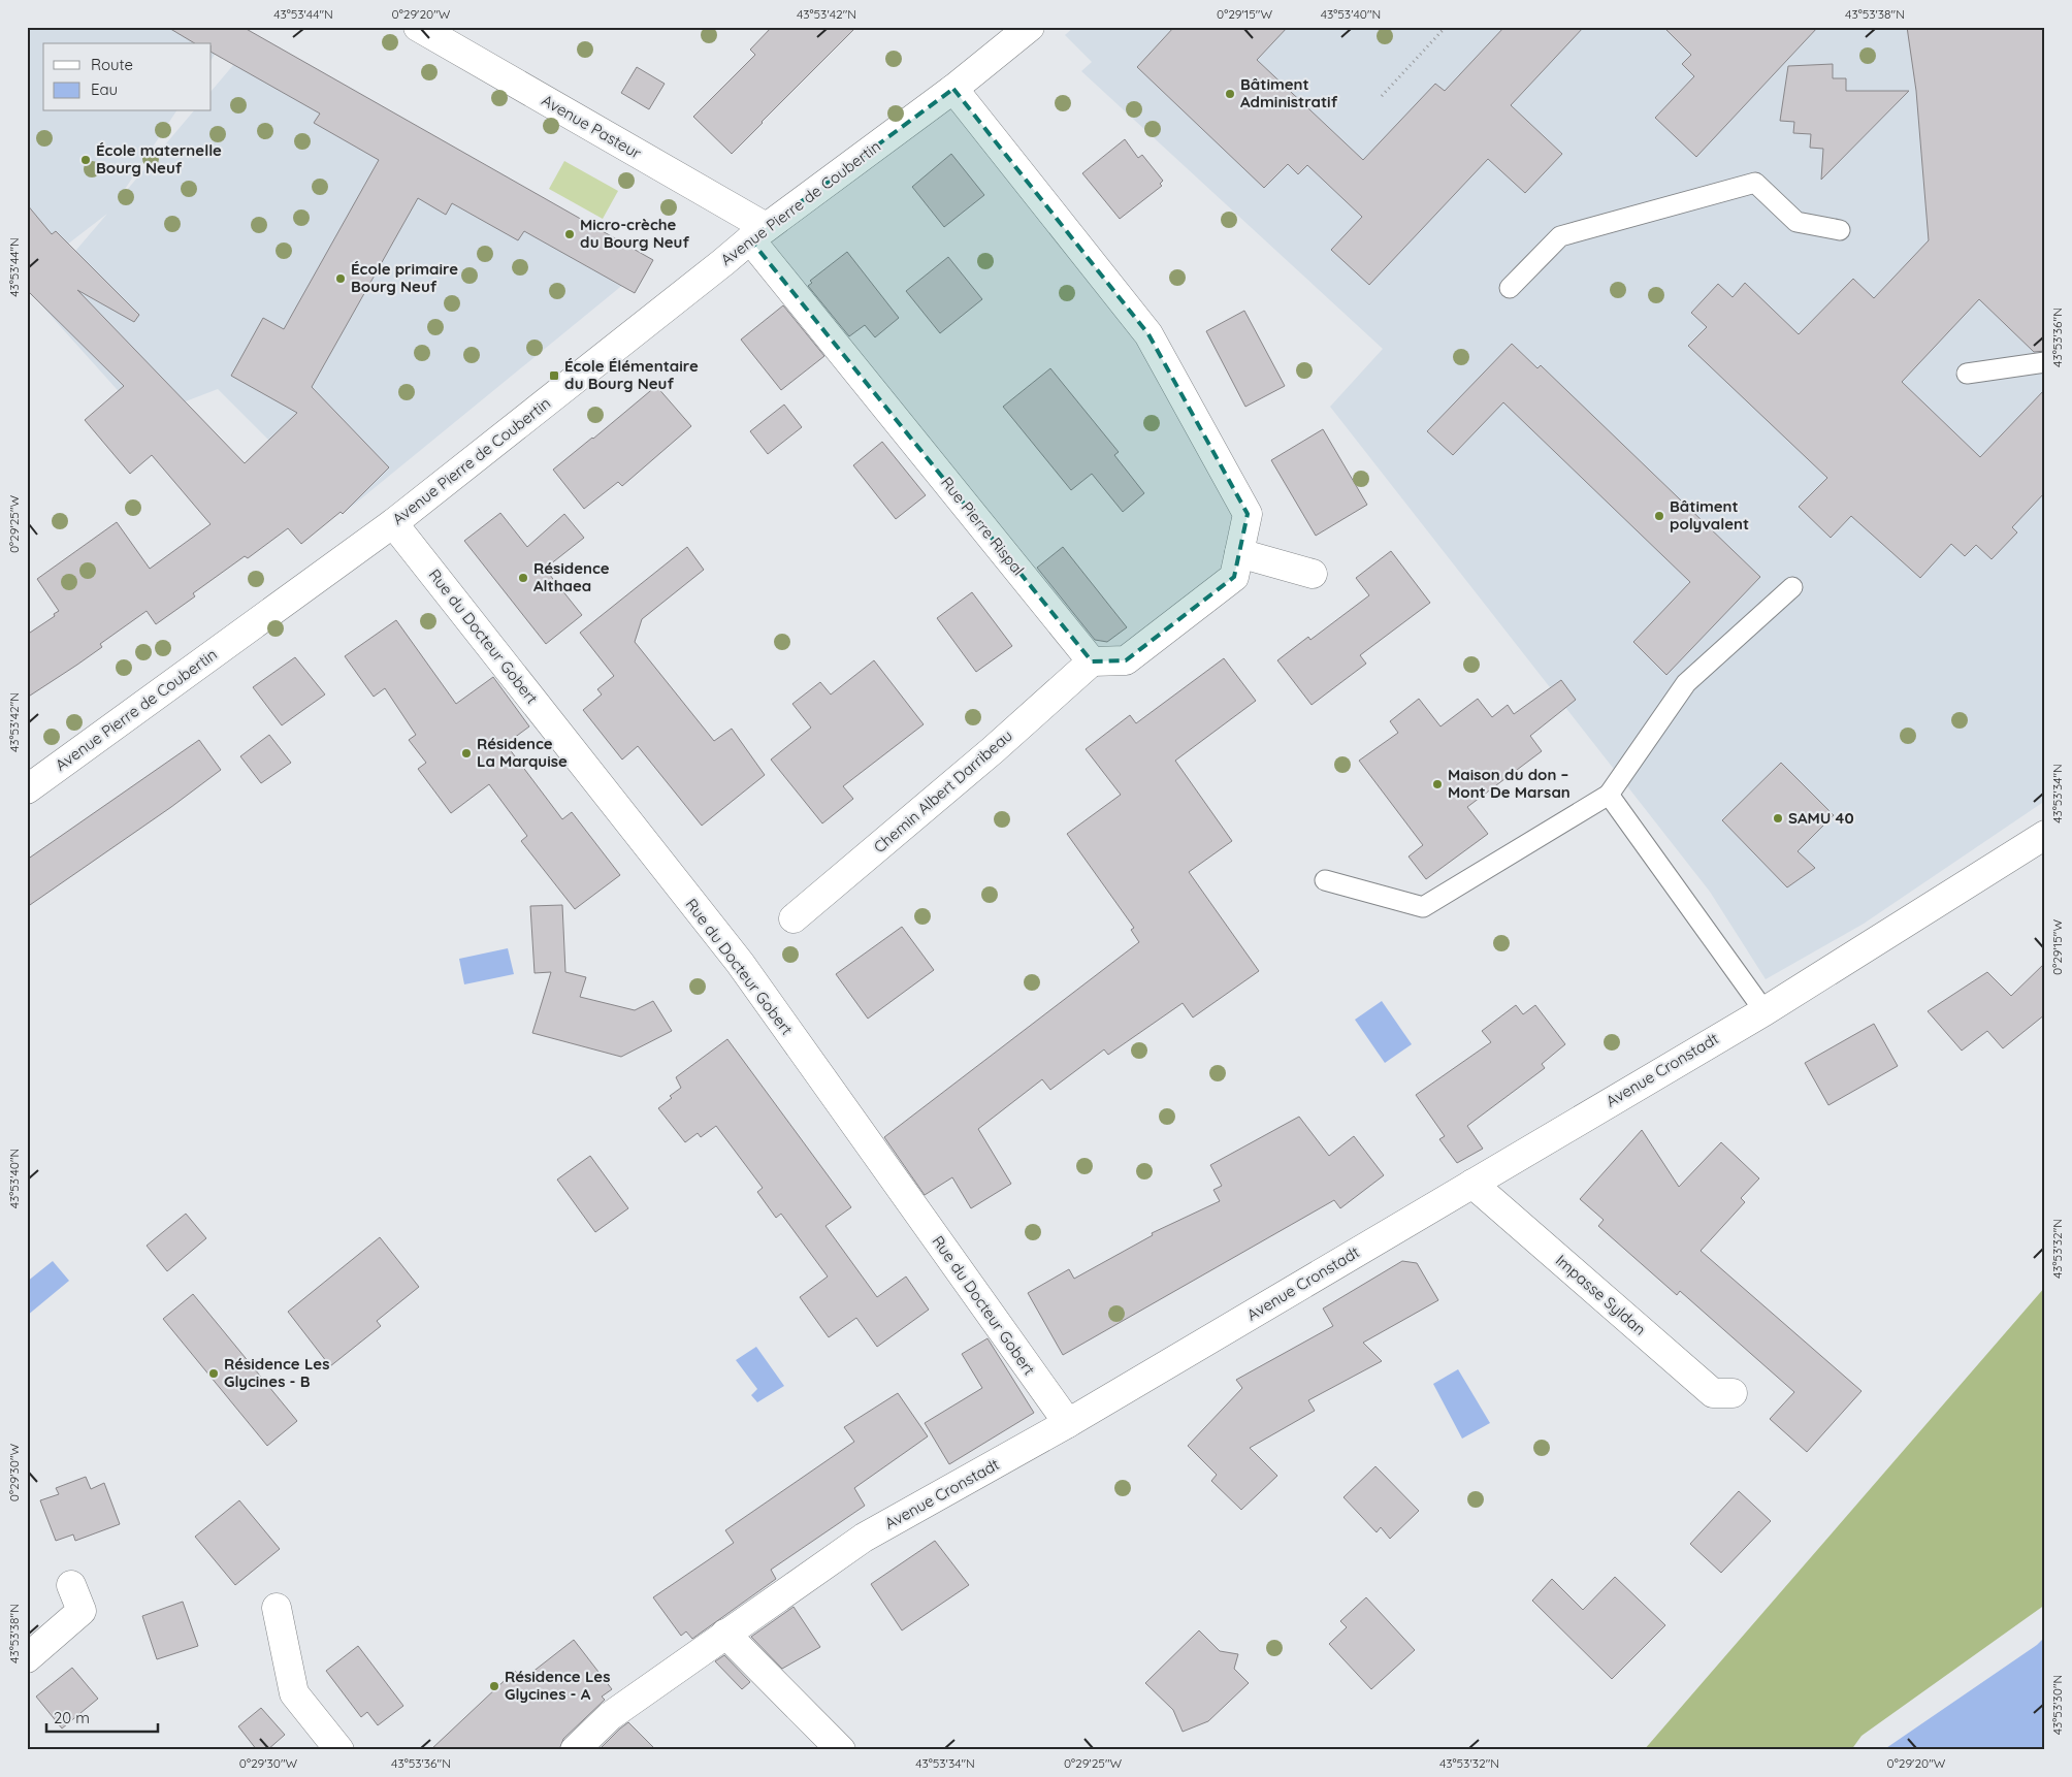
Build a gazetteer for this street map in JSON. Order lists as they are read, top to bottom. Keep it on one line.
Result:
{"streets":{"street":["Avenue Pasteur","Avenue Pierre de Coubertin","Rue Pierre Rispal","Rue du Docteur Gobert","Chemin Albert Darribeau","Avenue Cronstadt","Impasse Syldan"]},"crossings":[["Avenue Pasteur","Avenue Pierre de Coubertin"],["Avenue Pasteur","Rue Pierre Rispal"],["Avenue Pierre de Coubertin","Rue Pierre Rispal"],["Avenue Pierre de Coubertin","Rue du Docteur Gobert"],["Rue Pierre Rispal","Chemin Albert Darribeau"],["Rue du Docteur Gobert","Avenue Cronstadt"],["Avenue Cronstadt","Impasse Syldan"]],"places":{"other":["Bâtiment Administratif","École maternelle Bourg Neuf","Micro-crèche du Bourg Neuf","École primaire Bourg Neuf","Bâtiment polyvalent","Résidence Althaea","Résidence La Marquise","Maison du don – Mont De Marsan","SAMU 40","Résidence Les Glycines - B","Résidence Les Glycines - A"],"transit":["École Élémentaire du Bourg Neuf"]},"legend":["Route","Eau"],"scale_bar":"20 m","coordinates":["43°53'44\"N","0°29'20\"W","43°53'42\"N","0°29'15\"W","43°53'40\"N","43°53'38\"N","43°53'36\"N","0°29'25\"W","43°53'34\"N","43°53'32\"N","0°29'30\"W","43°53'30\"N"]}
